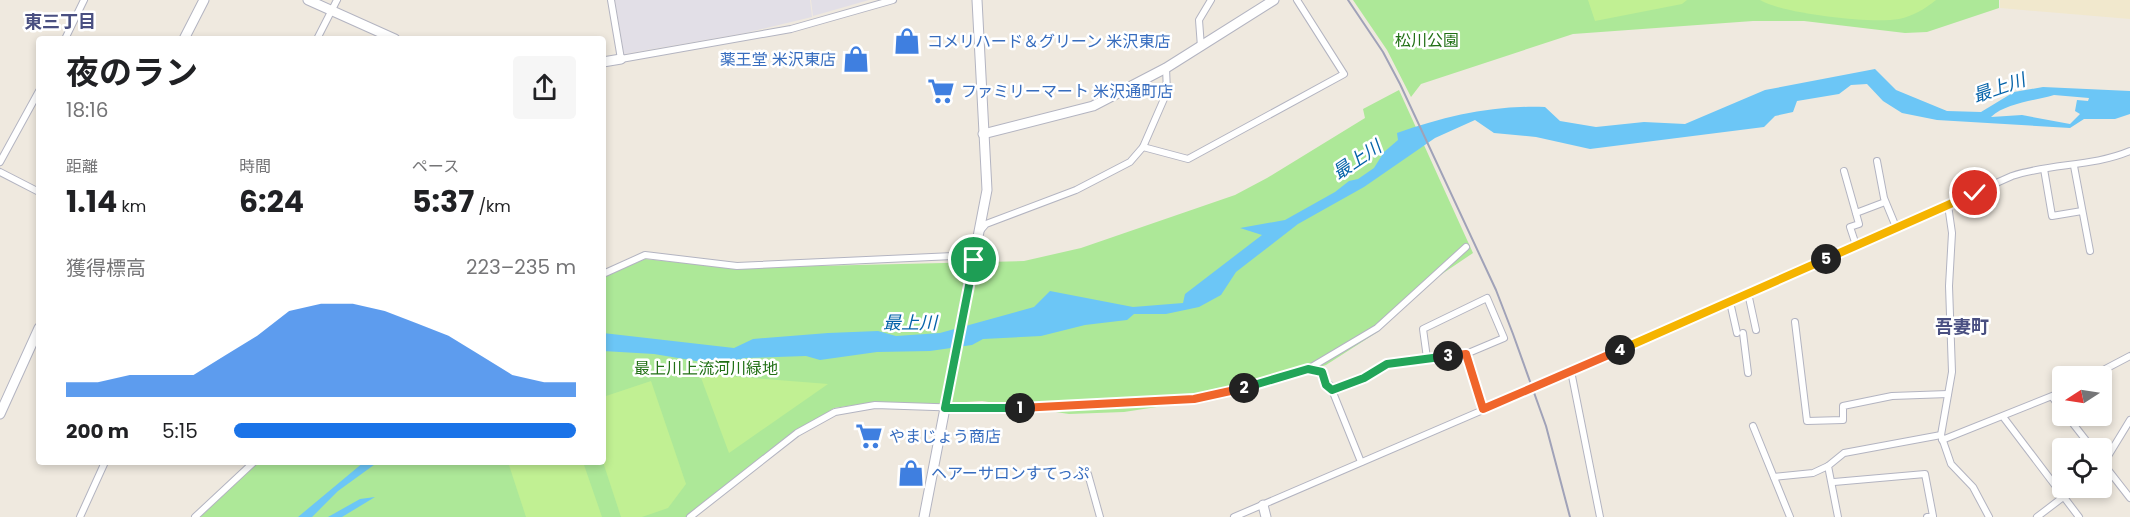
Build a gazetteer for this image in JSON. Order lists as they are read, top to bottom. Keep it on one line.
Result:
{"districts":["東三丁目","吾妻町"],"water":["最上川"],"parks":["松川公園","最上川上流河川緑地"],"places":{"shop":["コメリハード＆グリーン 米沢東店","薬王堂 米沢東店","ヘアーサロンすてっぷ"],"supermarket":["ファミリーマート 米沢通町店","やまじょう商店"]},"north":"left","page":{"heading":["夜のラン","18:16"],"stats":[["距離","1.14 km"],["時間","6:24"],["ペース","5:37 /km"]],"chart":["獲得標高","223–235 m"],"pins":["5","4","3","2","1"],"list":[{"name":"200 m","note":"5:15"}]}}
